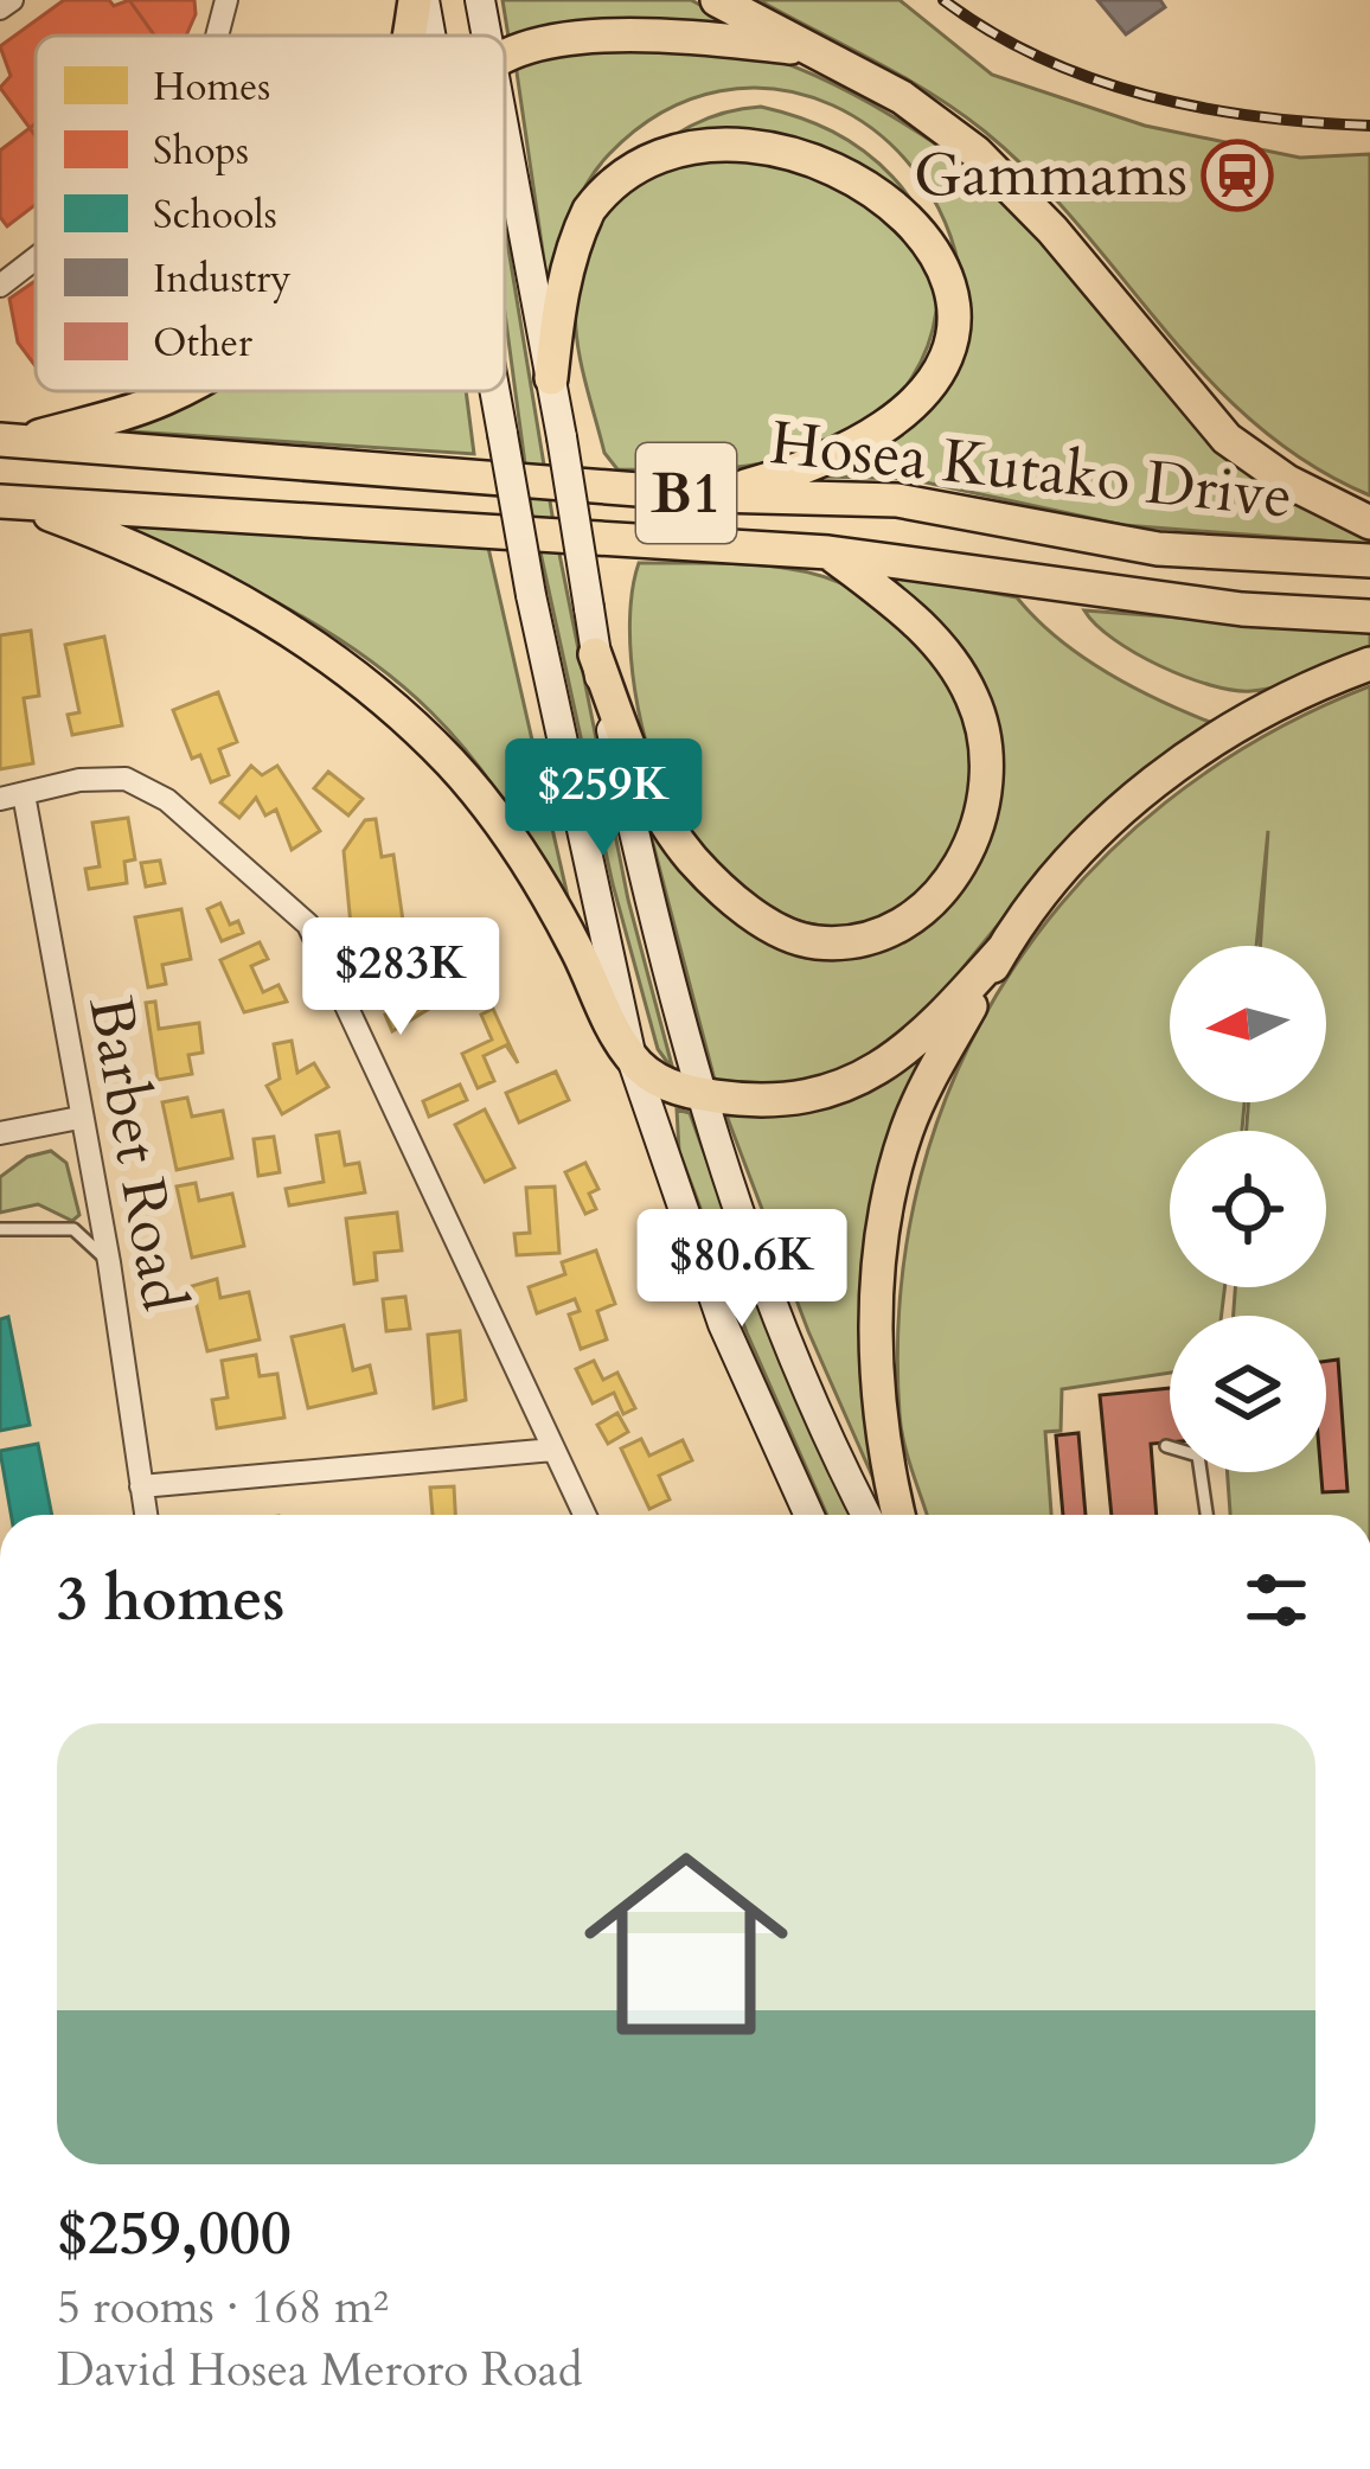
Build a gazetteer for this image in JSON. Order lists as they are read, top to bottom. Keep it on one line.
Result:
{"streets":{"main road":["Hosea Kutako Drive","B1"],"street":["Barbet Road"]},"places":{"station":["Gammams"]},"legend":["Homes","Shops","Schools","Industry","Other"],"north":"left","page":{"price":["$259K","$283K","$80.6K"],"heading":"3 homes","list":[{"name":"$259,000","note":"5 rooms · 168 m² · David Hosea Meroro Road"}]}}
